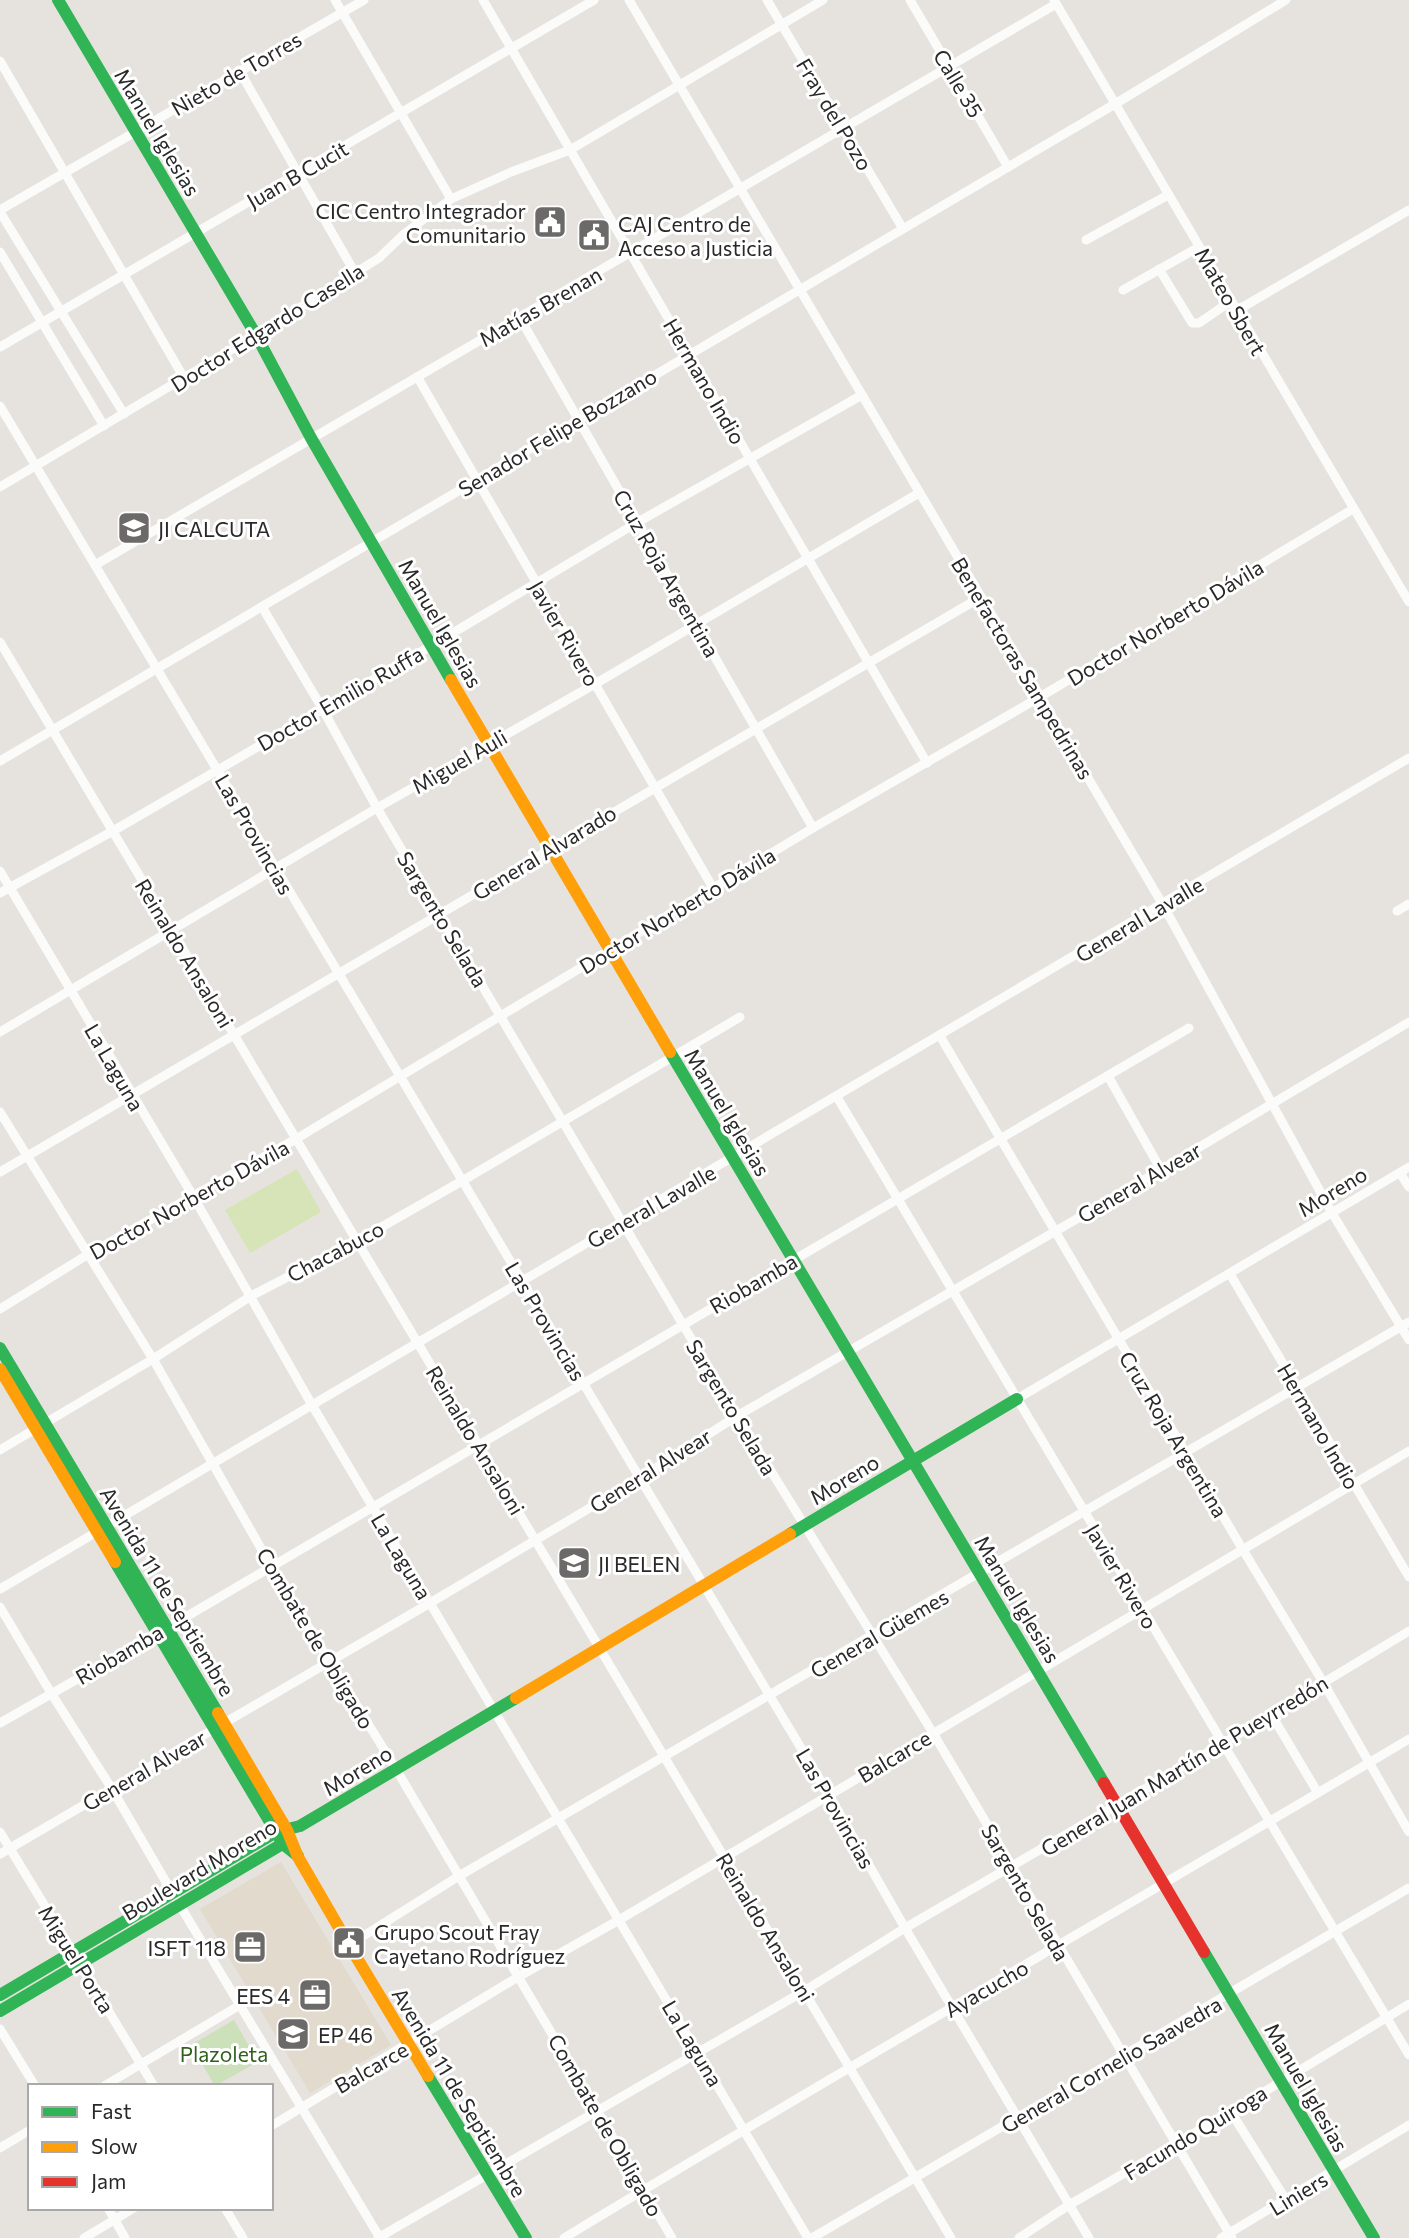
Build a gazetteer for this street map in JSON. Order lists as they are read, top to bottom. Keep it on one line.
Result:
{"streets":{"street":["Nieto de Torres","Calle 35","Fray del Pozo","Manuel Iglesias","Juan B Cucit","Mateo Sbert","Matías Brenan","Doctor Edgardo Casella","Hermano Indio","Senador Felipe Bozzano","Cruz Roja Argentina","Doctor Norberto Dávila","Javier Rivero","Benefactoras Sampedrinas","Doctor Emilio Ruffa","Miguel Auli","Las Provincias","General Alvarado","Sargento Selada","General Lavalle","Reinaldo Ansaloni","La Laguna","General Alvear","Moreno","Chacabuco","Riobamba","Avenida 11 de Septiembre","General Güemes","Combate de Obligado","Balcarce","General Juan Martín de Pueyrredón","Boulevard Moreno","Miguel Porta","Ayacucho","General Cornelio Saavedra","Facundo Quiroga","Liniers"]},"crossings":[["Nieto de Torres","Manuel Iglesias"],["Calle 35","Matías Brenan"],["Calle 35","Senador Felipe Bozzano"],["Fray del Pozo","Matías Brenan"],["Fray del Pozo","Doctor Edgardo Casella"],["Fray del Pozo","Senador Felipe Bozzano"],["Manuel Iglesias","Juan B Cucit"],["Manuel Iglesias","Matías Brenan"],["Manuel Iglesias","Doctor Edgardo Casella"],["Manuel Iglesias","Senador Felipe Bozzano"],["Manuel Iglesias","Doctor Norberto Dávila"],["Manuel Iglesias","Doctor Emilio Ruffa"],["Manuel Iglesias","Miguel Auli"],["Manuel Iglesias","General Alvarado"],["Manuel Iglesias","General Lavalle"],["Manuel Iglesias","General Alvear"],["Manuel Iglesias","Moreno"],["Manuel Iglesias","Chacabuco"],["Manuel Iglesias","Riobamba"],["Manuel Iglesias","General Güemes"],["Manuel Iglesias","Balcarce"],["Manuel Iglesias","General Juan Martín de Pueyrredón"],["Manuel Iglesias","Ayacucho"],["Manuel Iglesias","General Cornelio Saavedra"],["Manuel Iglesias","Facundo Quiroga"],["Manuel Iglesias","Liniers"],["Juan B Cucit","Hermano Indio"],["Mateo Sbert","Matías Brenan"],["Mateo Sbert","Senador Felipe Bozzano"],["Mateo Sbert","Doctor Norberto Dávila"],["Matías Brenan","Hermano Indio"],["Matías Brenan","Cruz Roja Argentina"],["Matías Brenan","Javier Rivero"],["Matías Brenan","Benefactoras Sampedrinas"],["Matías Brenan","Las Provincias"],["Doctor Edgardo Casella","Hermano Indio"],["Doctor Edgardo Casella","Benefactoras Sampedrinas"],["Doctor Edgardo Casella","Las Provincias"],["Hermano Indio","Senador Felipe Bozzano"],["Hermano Indio","Doctor Norberto Dávila"],["Hermano Indio","Doctor Emilio Ruffa"],["Hermano Indio","Miguel Auli"],["Hermano Indio","General Alvarado"],["Hermano Indio","Moreno"],["Hermano Indio","General Güemes"],["Hermano Indio","Balcarce"],["Senador Felipe Bozzano","Cruz Roja Argentina"],["Senador Felipe Bozzano","Javier Rivero"],["Senador Felipe Bozzano","Benefactoras Sampedrinas"],["Senador Felipe Bozzano","Las Provincias"],["Senador Felipe Bozzano","Sargento Selada"],["Senador Felipe Bozzano","Reinaldo Ansaloni"],["Cruz Roja Argentina","Doctor Norberto Dávila"],["Cruz Roja Argentina","Doctor Emilio Ruffa"],["Cruz Roja Argentina","Miguel Auli"],["Cruz Roja Argentina","General Alvarado"],["Cruz Roja Argentina","General Lavalle"],["Cruz Roja Argentina","General Alvear"],["Cruz Roja Argentina","Moreno"],["Cruz Roja Argentina","Riobamba"],["Cruz Roja Argentina","General Güemes"],["Cruz Roja Argentina","Balcarce"],["Cruz Roja Argentina","General Juan Martín de Pueyrredón"],["Cruz Roja Argentina","Ayacucho"],["Doctor Norberto Dávila","Javier Rivero"],["Doctor Norberto Dávila","Benefactoras Sampedrinas"],["Doctor Norberto Dávila","Las Provincias"],["Doctor Norberto Dávila","Sargento Selada"],["Doctor Norberto Dávila","Reinaldo Ansaloni"],["Doctor Norberto Dávila","La Laguna"],["Doctor Norberto Dávila","Combate de Obligado"],["Javier Rivero","Doctor Emilio Ruffa"],["Javier Rivero","Miguel Auli"],["Javier Rivero","General Alvarado"],["Javier Rivero","General Lavalle"],["Javier Rivero","General Alvear"],["Javier Rivero","Moreno"],["Javier Rivero","Riobamba"],["Javier Rivero","General Güemes"],["Javier Rivero","Balcarce"],["Javier Rivero","General Juan Martín de Pueyrredón"],["Javier Rivero","Ayacucho"],["Javier Rivero","General Cornelio Saavedra"],["Javier Rivero","Facundo Quiroga"],["Benefactoras Sampedrinas","Doctor Emilio Ruffa"],["Benefactoras Sampedrinas","Miguel Auli"],["Benefactoras Sampedrinas","General Alvarado"],["Benefactoras Sampedrinas","General Lavalle"],["Benefactoras Sampedrinas","General Alvear"],["Benefactoras Sampedrinas","Moreno"],["Benefactoras Sampedrinas","General Güemes"],["Doctor Emilio Ruffa","Las Provincias"],["Doctor Emilio Ruffa","Sargento Selada"],["Doctor Emilio Ruffa","Reinaldo Ansaloni"],["Doctor Emilio Ruffa","La Laguna"],["Miguel Auli","Las Provincias"],["Miguel Auli","Sargento Selada"],["Miguel Auli","Reinaldo Ansaloni"],["Miguel Auli","La Laguna"],["Las Provincias","General Alvarado"],["Las Provincias","General Lavalle"],["Las Provincias","General Alvear"],["Las Provincias","Moreno"],["Las Provincias","Chacabuco"],["Las Provincias","Riobamba"],["Las Provincias","General Güemes"],["Las Provincias","Balcarce"],["Las Provincias","General Juan Martín de Pueyrredón"],["Las Provincias","Ayacucho"],["Las Provincias","General Cornelio Saavedra"],["Las Provincias","Facundo Quiroga"],["General Alvarado","Sargento Selada"],["General Alvarado","Reinaldo Ansaloni"],["General Alvarado","La Laguna"],["General Alvarado","Combate de Obligado"],["Sargento Selada","General Lavalle"],["Sargento Selada","General Alvear"],["Sargento Selada","Moreno"],["Sargento Selada","Chacabuco"],["Sargento Selada","Riobamba"],["Sargento Selada","General Güemes"],["Sargento Selada","Balcarce"],["Sargento Selada","General Juan Martín de Pueyrredón"],["Sargento Selada","Ayacucho"],["Sargento Selada","General Cornelio Saavedra"],["Sargento Selada","Facundo Quiroga"],["Sargento Selada","Liniers"],["General Lavalle","Reinaldo Ansaloni"],["General Lavalle","La Laguna"],["General Lavalle","Avenida 11 de Septiembre"],["General Lavalle","Combate de Obligado"],["Reinaldo Ansaloni","General Alvear"],["Reinaldo Ansaloni","Moreno"],["Reinaldo Ansaloni","Chacabuco"],["Reinaldo Ansaloni","Riobamba"],["Reinaldo Ansaloni","General Güemes"],["Reinaldo Ansaloni","Balcarce"],["Reinaldo Ansaloni","General Juan Martín de Pueyrredón"],["Reinaldo Ansaloni","Ayacucho"],["Reinaldo Ansaloni","General Cornelio Saavedra"],["La Laguna","General Alvear"],["La Laguna","Moreno"],["La Laguna","Chacabuco"],["La Laguna","Riobamba"],["La Laguna","General Güemes"],["La Laguna","Balcarce"],["La Laguna","General Juan Martín de Pueyrredón"],["La Laguna","Ayacucho"],["La Laguna","General Cornelio Saavedra"],["General Alvear","Avenida 11 de Septiembre"],["General Alvear","Combate de Obligado"],["General Alvear","Miguel Porta"],["Moreno","Combate de Obligado"],["Moreno","Boulevard Moreno"],["Chacabuco","Avenida 11 de Septiembre"],["Chacabuco","Combate de Obligado"],["Riobamba","Avenida 11 de Septiembre"],["Riobamba","Combate de Obligado"],["Avenida 11 de Septiembre","General Güemes"],["Avenida 11 de Septiembre","Balcarce"],["Avenida 11 de Septiembre","General Juan Martín de Pueyrredón"],["Avenida 11 de Septiembre","Boulevard Moreno"],["General Güemes","Combate de Obligado"],["Combate de Obligado","Balcarce"],["Combate de Obligado","General Juan Martín de Pueyrredón"],["Combate de Obligado","Ayacucho"],["Boulevard Moreno","Miguel Porta"]],"parks":["Plazoleta"],"places":{"public building":["CIC Centro Integrador Comunitario","CAJ Centro de Acceso a Justicia","Grupo Scout Fray Cayetano Rodríguez"],"school or university":["JI CALCUTA","JI BELEN","EP 46"],"office":["ISFT 118","EES 4"]},"legend":["Fast","Slow","Jam"]}
